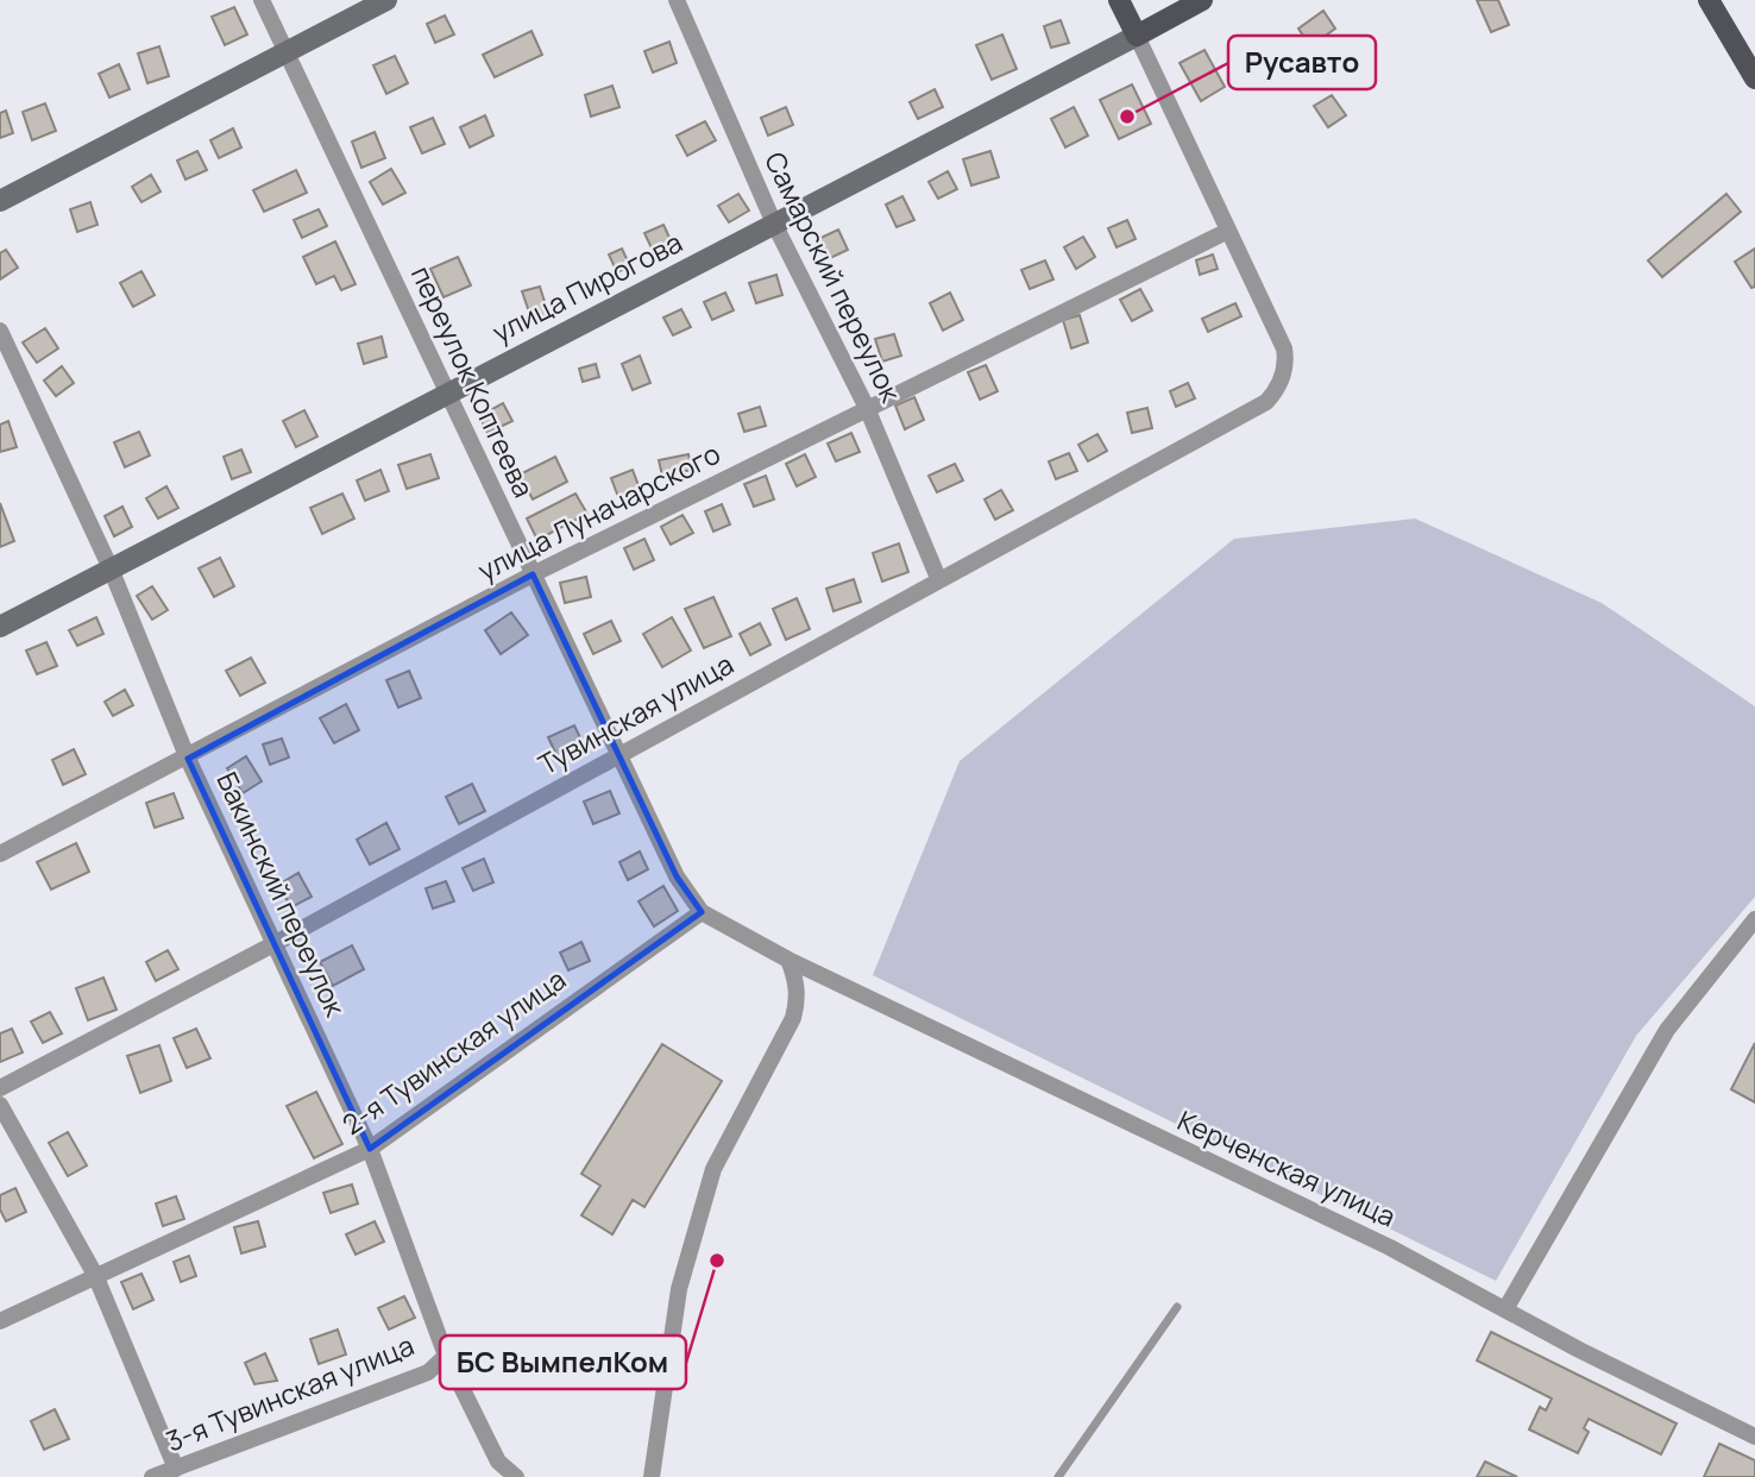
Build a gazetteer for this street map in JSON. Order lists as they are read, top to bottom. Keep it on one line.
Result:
{"streets":{"main road":["улица Пирогова"],"street":["Самарский переулок","переулок Коптеева","улица Луначарского","Тувинская улица","Бакинский переулок","2-я Тувинская улица","Керченская улица","3-я Тувинская улица"]},"crossings":[["Самарский переулок","улица Пирогова"],["Самарский переулок","улица Луначарского"],["Самарский переулок","Тувинская улица"],["улица Пирогова","переулок Коптеева"],["улица Пирогова","Бакинский переулок"],["переулок Коптеева","улица Луначарского"],["переулок Коптеева","Тувинская улица"],["переулок Коптеева","2-я Тувинская улица"],["переулок Коптеева","Керченская улица"],["улица Луначарского","Тувинская улица"],["улица Луначарского","Бакинский переулок"],["Тувинская улица","Бакинский переулок"],["Бакинский переулок","2-я Тувинская улица"],["Бакинский переулок","3-я Тувинская улица"],["2-я Тувинская улица","Керченская улица"]],"places":["Русавто","БС ВымпелКом"]}
